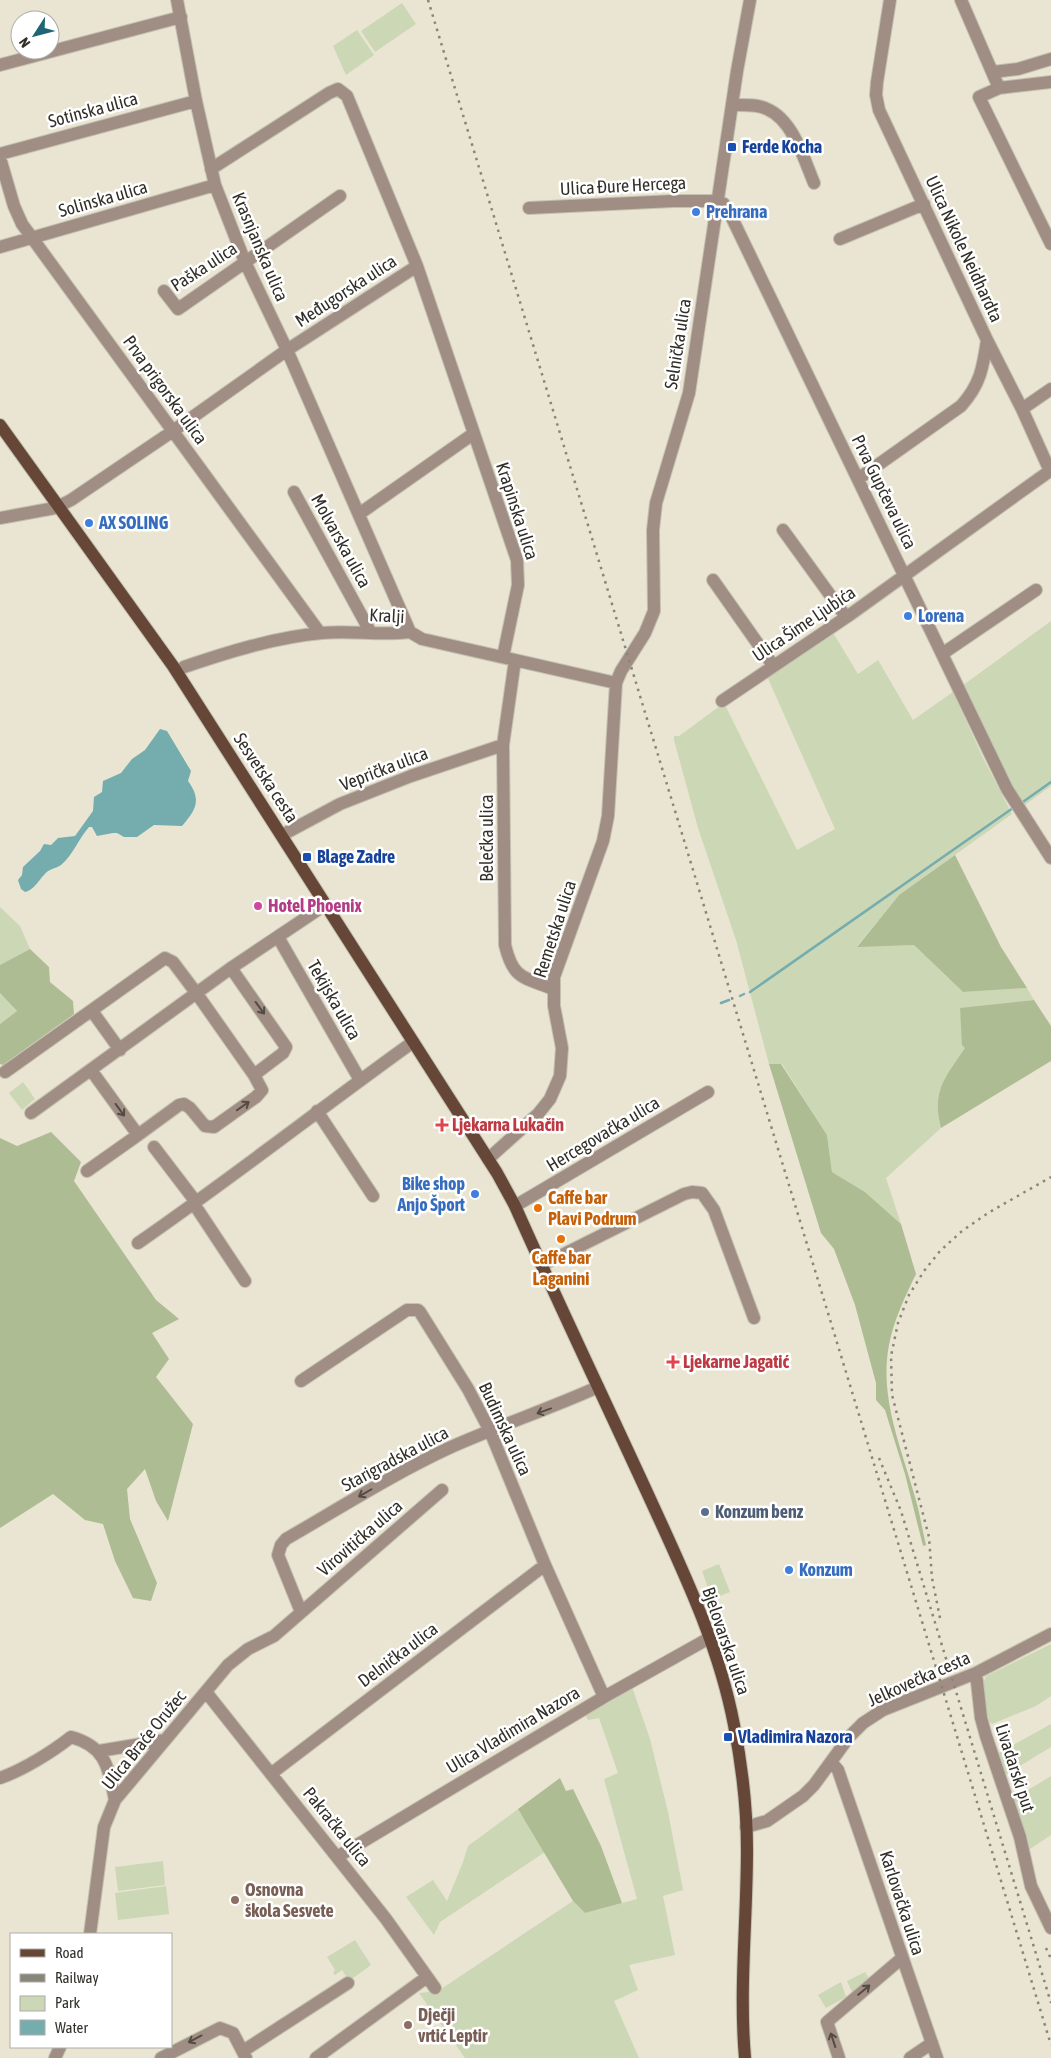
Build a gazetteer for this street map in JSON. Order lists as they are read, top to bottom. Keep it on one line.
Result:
{"streets":{"main road":["Sesvetska cesta","Bjelovarska ulica"],"street":["Sotinska ulica","Ulica Đure Hercega","Solinska ulica","Krasnjanska ulica","Ulica Nikole Neidhardta","Paška ulica","Međugorska ulica","Selnička ulica","Prva prigorska ulica","Prva Gupčeva ulica","Krapinska ulica","Molvarska ulica","Kralji","Ulica Šime Ljubića","Veprička ulica","Belečka ulica","Remetska ulica","Tekijska ulica","Hercegovačka ulica","Budimska ulica","Starigradska ulica","Virovitička ulica","Delnička ulica","Jelkovečka cesta","Ulica Vladimira Nazora","Ulica Braće Oružec","Livadarski put","Pakračka ulica","Karlovačka ulica"]},"crossings":[["Sotinska ulica","Krasnjanska ulica"],["Ulica Đure Hercega","Selnička ulica"],["Ulica Đure Hercega","Prva Gupčeva ulica"],["Solinska ulica","Krasnjanska ulica"],["Solinska ulica","Prva prigorska ulica"],["Krasnjanska ulica","Paška ulica"],["Krasnjanska ulica","Međugorska ulica"],["Krasnjanska ulica","Kralji"],["Ulica Nikole Neidhardta","Prva Gupčeva ulica"],["Međugorska ulica","Prva prigorska ulica"],["Međugorska ulica","Krapinska ulica"],["Međugorska ulica","Sesvetska cesta"],["Selnička ulica","Prva Gupčeva ulica"],["Selnička ulica","Kralji"],["Selnička ulica","Remetska ulica"],["Prva prigorska ulica","Kralji"],["Prva Gupčeva ulica","Ulica Šime Ljubića"],["Krapinska ulica","Kralji"],["Krapinska ulica","Belečka ulica"],["Molvarska ulica","Kralji"],["Kralji","Belečka ulica"],["Kralji","Remetska ulica"],["Veprička ulica","Sesvetska cesta"],["Veprička ulica","Belečka ulica"],["Sesvetska cesta","Remetska ulica"],["Sesvetska cesta","Bjelovarska ulica"],["Belečka ulica","Remetska ulica"],["Remetska ulica","Bjelovarska ulica"],["Hercegovačka ulica","Bjelovarska ulica"],["Budimska ulica","Starigradska ulica"],["Budimska ulica","Delnička ulica"],["Budimska ulica","Ulica Vladimira Nazora"],["Starigradska ulica","Virovitička ulica"],["Starigradska ulica","Bjelovarska ulica"],["Starigradska ulica","Ulica Braće Oružec"],["Virovitička ulica","Ulica Braće Oružec"],["Bjelovarska ulica","Jelkovečka cesta"],["Bjelovarska ulica","Ulica Vladimira Nazora"],["Delnička ulica","Pakračka ulica"],["Jelkovečka cesta","Livadarski put"],["Jelkovečka cesta","Karlovačka ulica"],["Ulica Vladimira Nazora","Pakračka ulica"],["Ulica Braće Oružec","Pakračka ulica"]],"one_way":["Starigradska ulica"],"places":{"transit":["Ferde Kocha","Blage Zadre","Vladimira Nazora"],"other":["Prehrana","AX SOLING","Lorena","Hotel Phoenix","Bike shop Anjo Šport","Caffe bar Plavi Podrum","Caffe bar Laganini","Konzum benz","Konzum","Osnovna škola Sesvete","Dječji vrtić Leptir"],"health":["Ljekarna Lukačin","Ljekarne Jagatić"]},"legend":["Road","Railway","Park","Water"],"north":"bottom left"}
